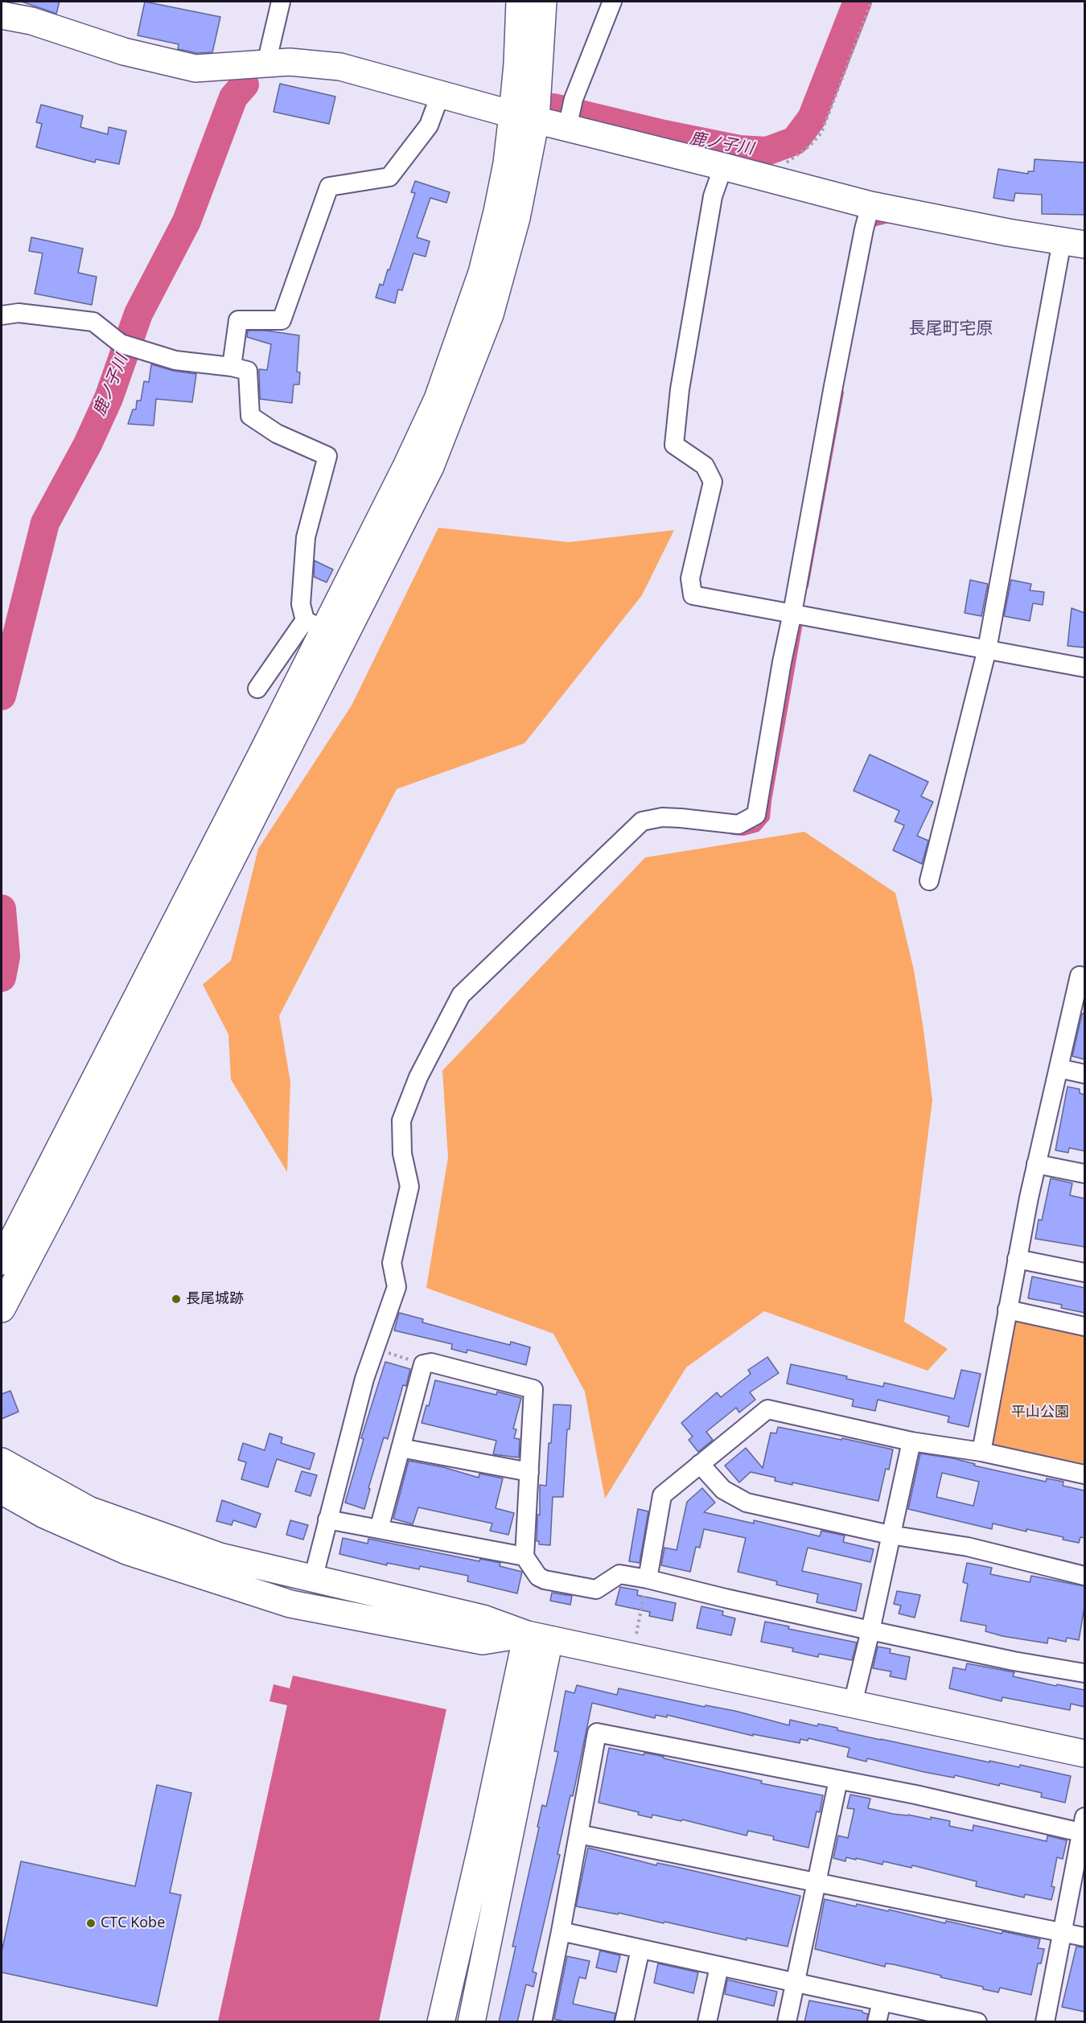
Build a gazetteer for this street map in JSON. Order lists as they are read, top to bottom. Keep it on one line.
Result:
{"districts":["長尾町宅原"],"water":["鹿ノ子川"],"parks":["平山公園"],"places":["長尾城跡","CTC Kobe"]}
